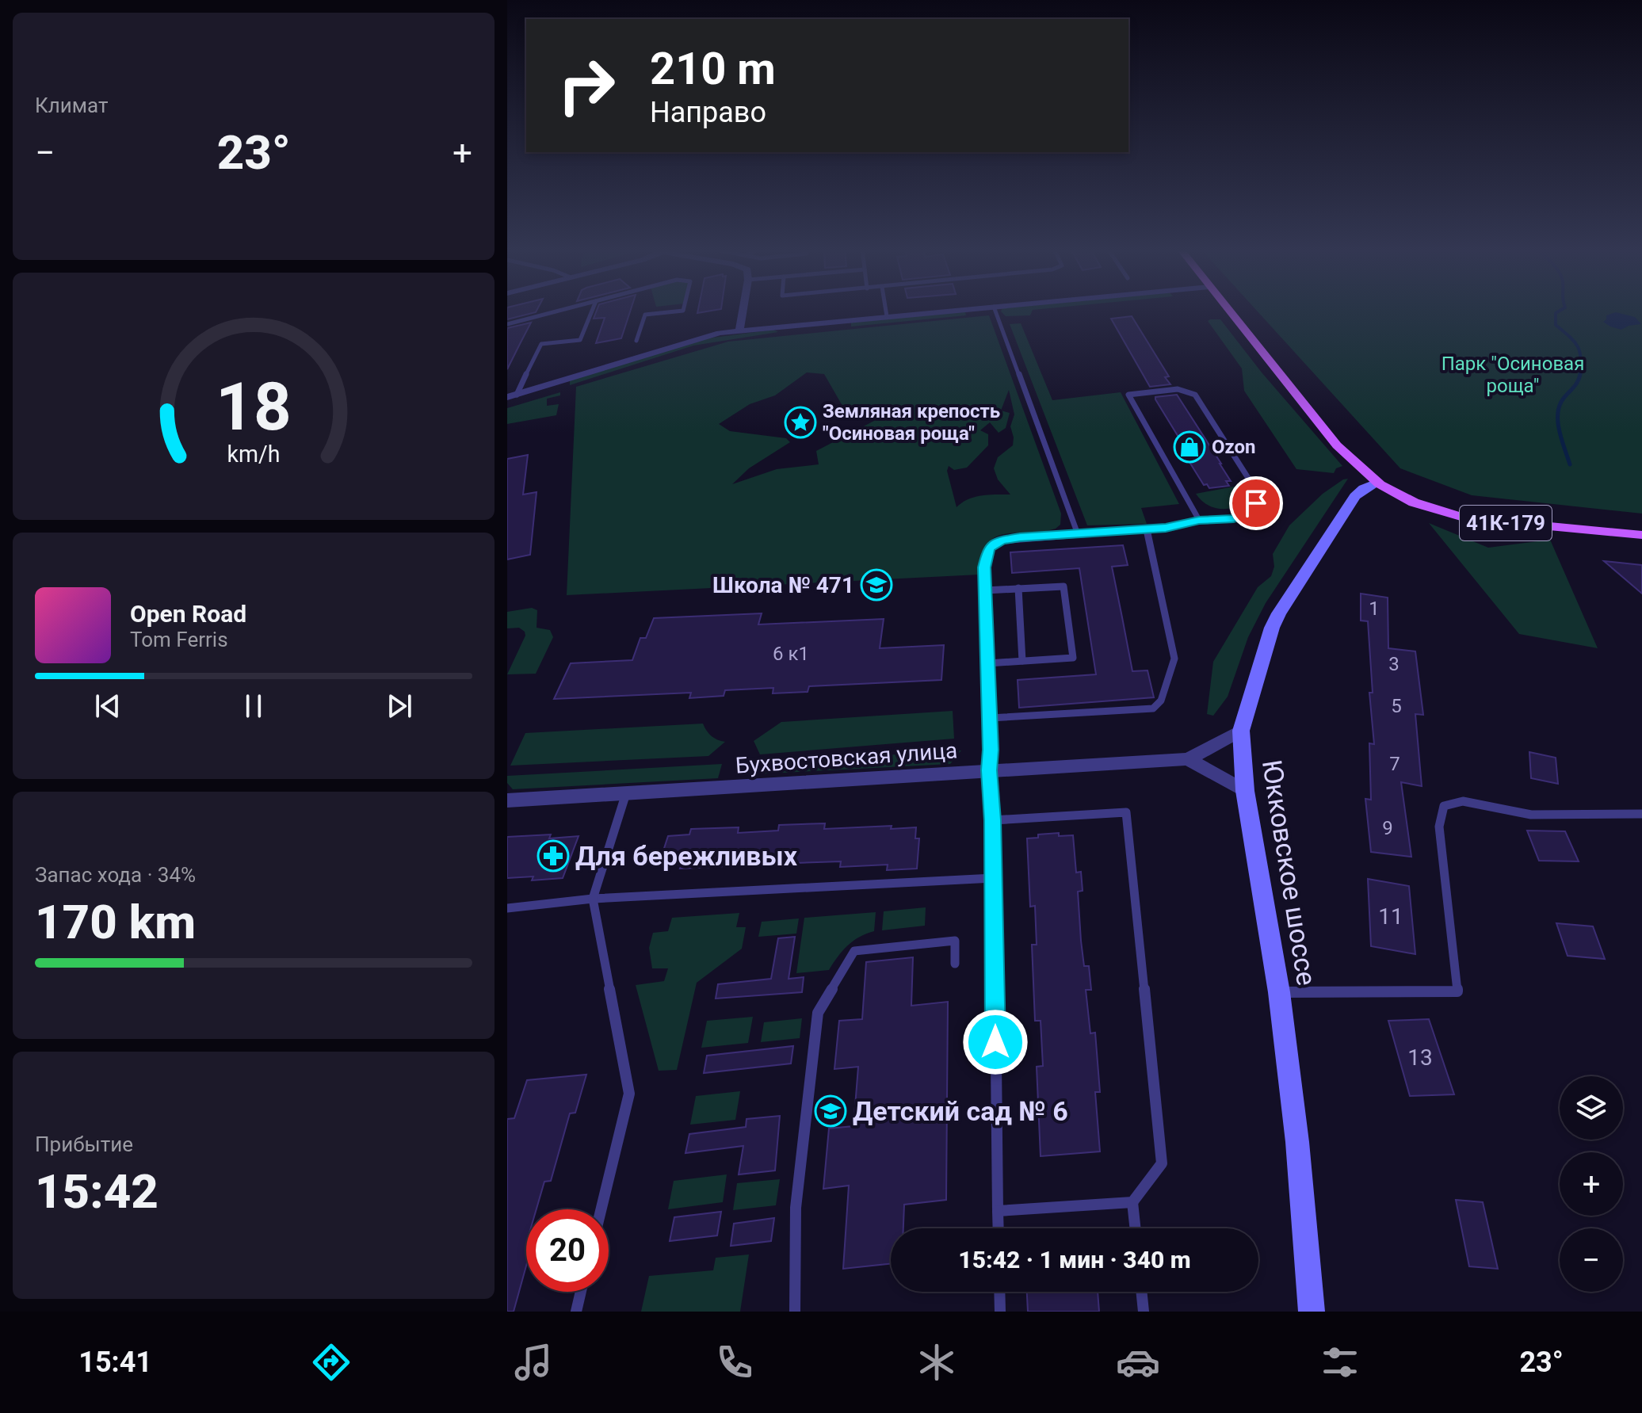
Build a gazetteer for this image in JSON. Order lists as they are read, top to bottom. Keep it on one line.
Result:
{"streets":{"main road":["41К-179","Юкковское шоссе"],"street":["Бухвостовская улица"]},"crossings":[["41К-179","Юкковское шоссе"],["Бухвостовская улица","Юкковское шоссе"]],"parks":["Парк \"Осиновая роща\""],"places":{"place":["Земляная крепость \"Осиновая роща\""],"shop":["Ozon"],"school or university":["Школа № 471","Детский сад № 6"],"pharmacy":["Для бережливых"]},"house_numbers":["1","6 к1","3","5","7","9","11","13"],"page":{"tile":["Климат",["Запас хода · 34%","170 km"],["Прибытие","15:42"]],"turn":["210 m","Направо"],"heat":["−","23°","+"],"song":["Open Road","Tom Ferris"],"map_buttons":["+","−"],"limit":"20","trip":"15:42 · 1 мин · 340 m","tabs":["15:41","23°"],"gauge":["18","km/h"]}}
